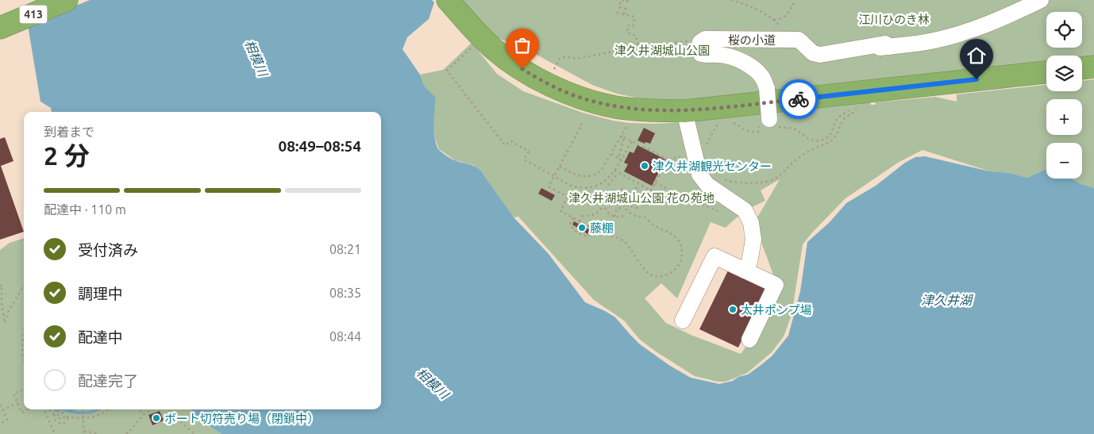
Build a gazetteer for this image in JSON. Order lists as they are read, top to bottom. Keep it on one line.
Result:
{"streets":{"highway":["413"],"street":["桜の小道"]},"water":["相模川","津久井湖"],"parks":["江川ひのき林","津久井湖城山公園","津久井湖城山公園 花の苑地"],"places":["津久井湖観光センター","藤棚","太井ポンプ場","ボート切符売り場（閉鎖中）"],"page":{"map_buttons":["+","−"],"heading":["2 分","到着まで","08:49–08:54"],"bar":"配達中 · 110 m","list":[["受付済み","08:21"],["調理中","08:35"],["配達中","08:44"],"配達完了"]}}
